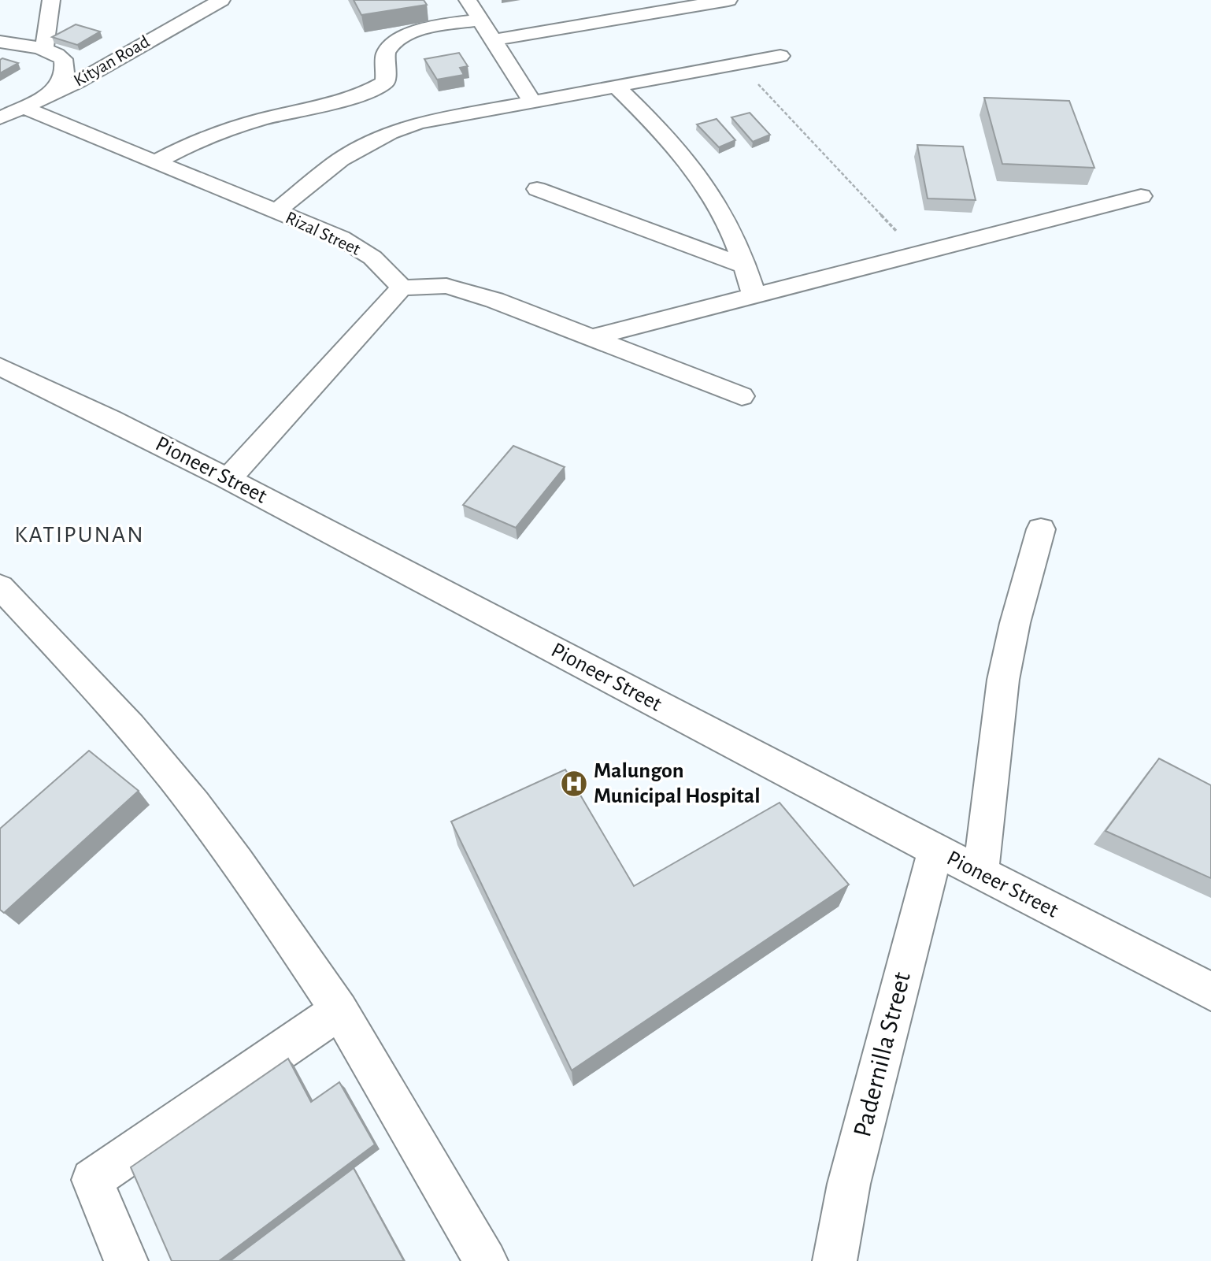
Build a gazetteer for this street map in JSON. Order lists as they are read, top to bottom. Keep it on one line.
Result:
{"streets":{"street":["Kityan Road","Rizal Street","Pioneer Street","Padernilla Street"]},"crossings":[["Kityan Road","Rizal Street"],["Pioneer Street","Padernilla Street"]],"districts":["KATIPUNAN"],"places":{"hospital":["Malungon Municipal Hospital"]}}
